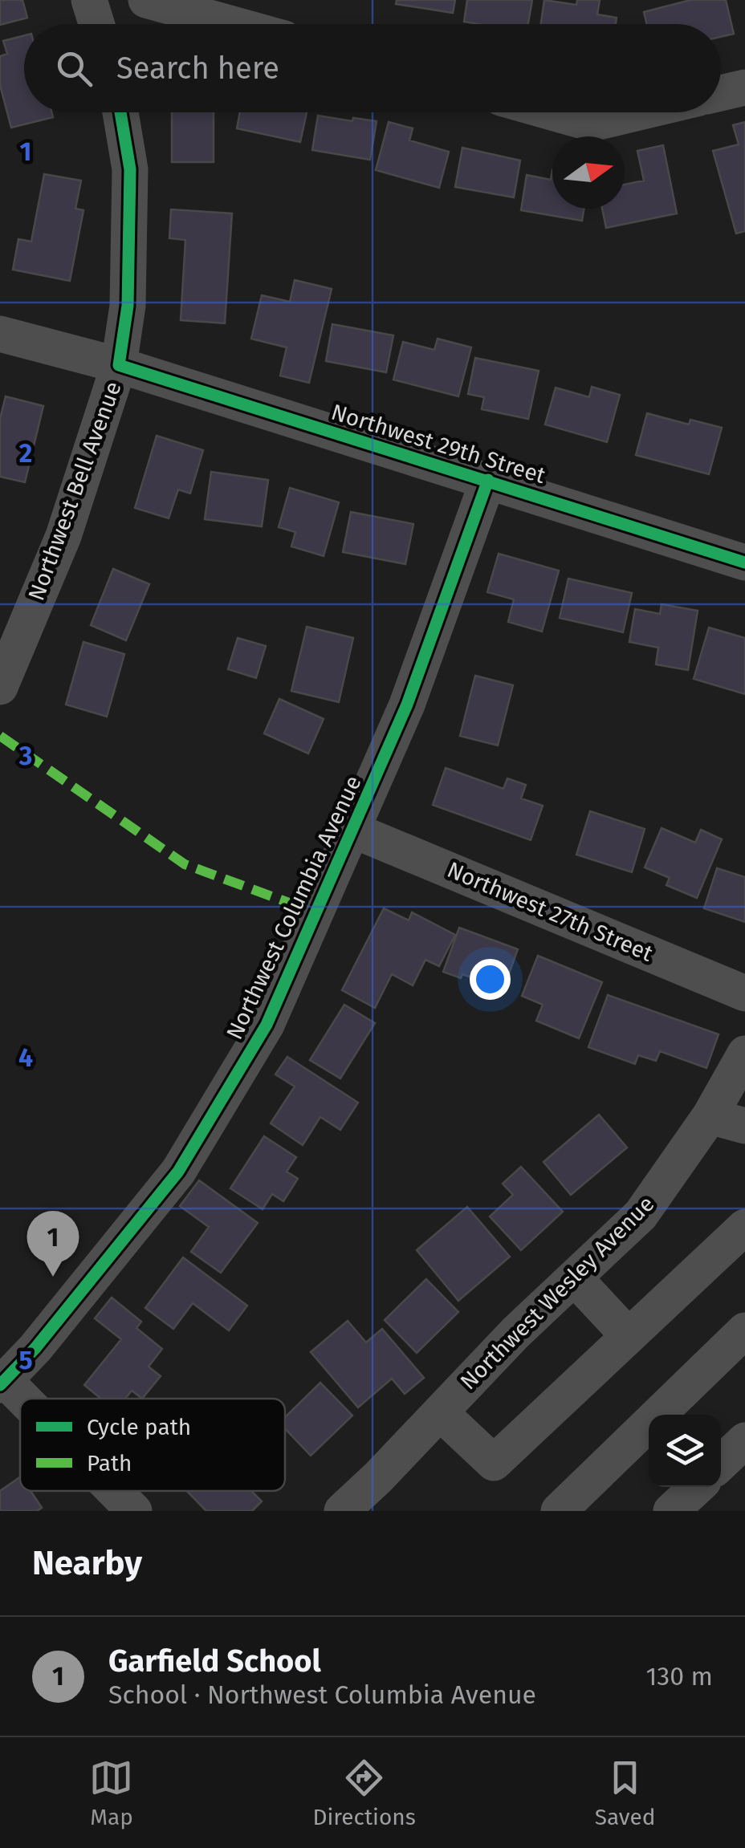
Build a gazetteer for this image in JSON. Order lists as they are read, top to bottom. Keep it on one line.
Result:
{"streets":{"street":["Northwest 29th Street","Northwest Bell Avenue","Northwest Columbia Avenue","Northwest 27th Street","Northwest Wesley Avenue"]},"crossings":[["Northwest 29th Street","Northwest Bell Avenue"],["Northwest 29th Street","Northwest Columbia Avenue"],["Northwest Columbia Avenue","Northwest 27th Street"]],"legend":["Cycle path","Path"],"north":"right","page":{"search":"Search here","pins":"1","heading":"Nearby","list":[{"mark":"1","name":"Garfield School","note":"School · Northwest Columbia Avenue","value":"130 m"}],"nav":["Map","Directions","Saved"]},"grid":{"rows":["1","2","3","4","5"]}}
